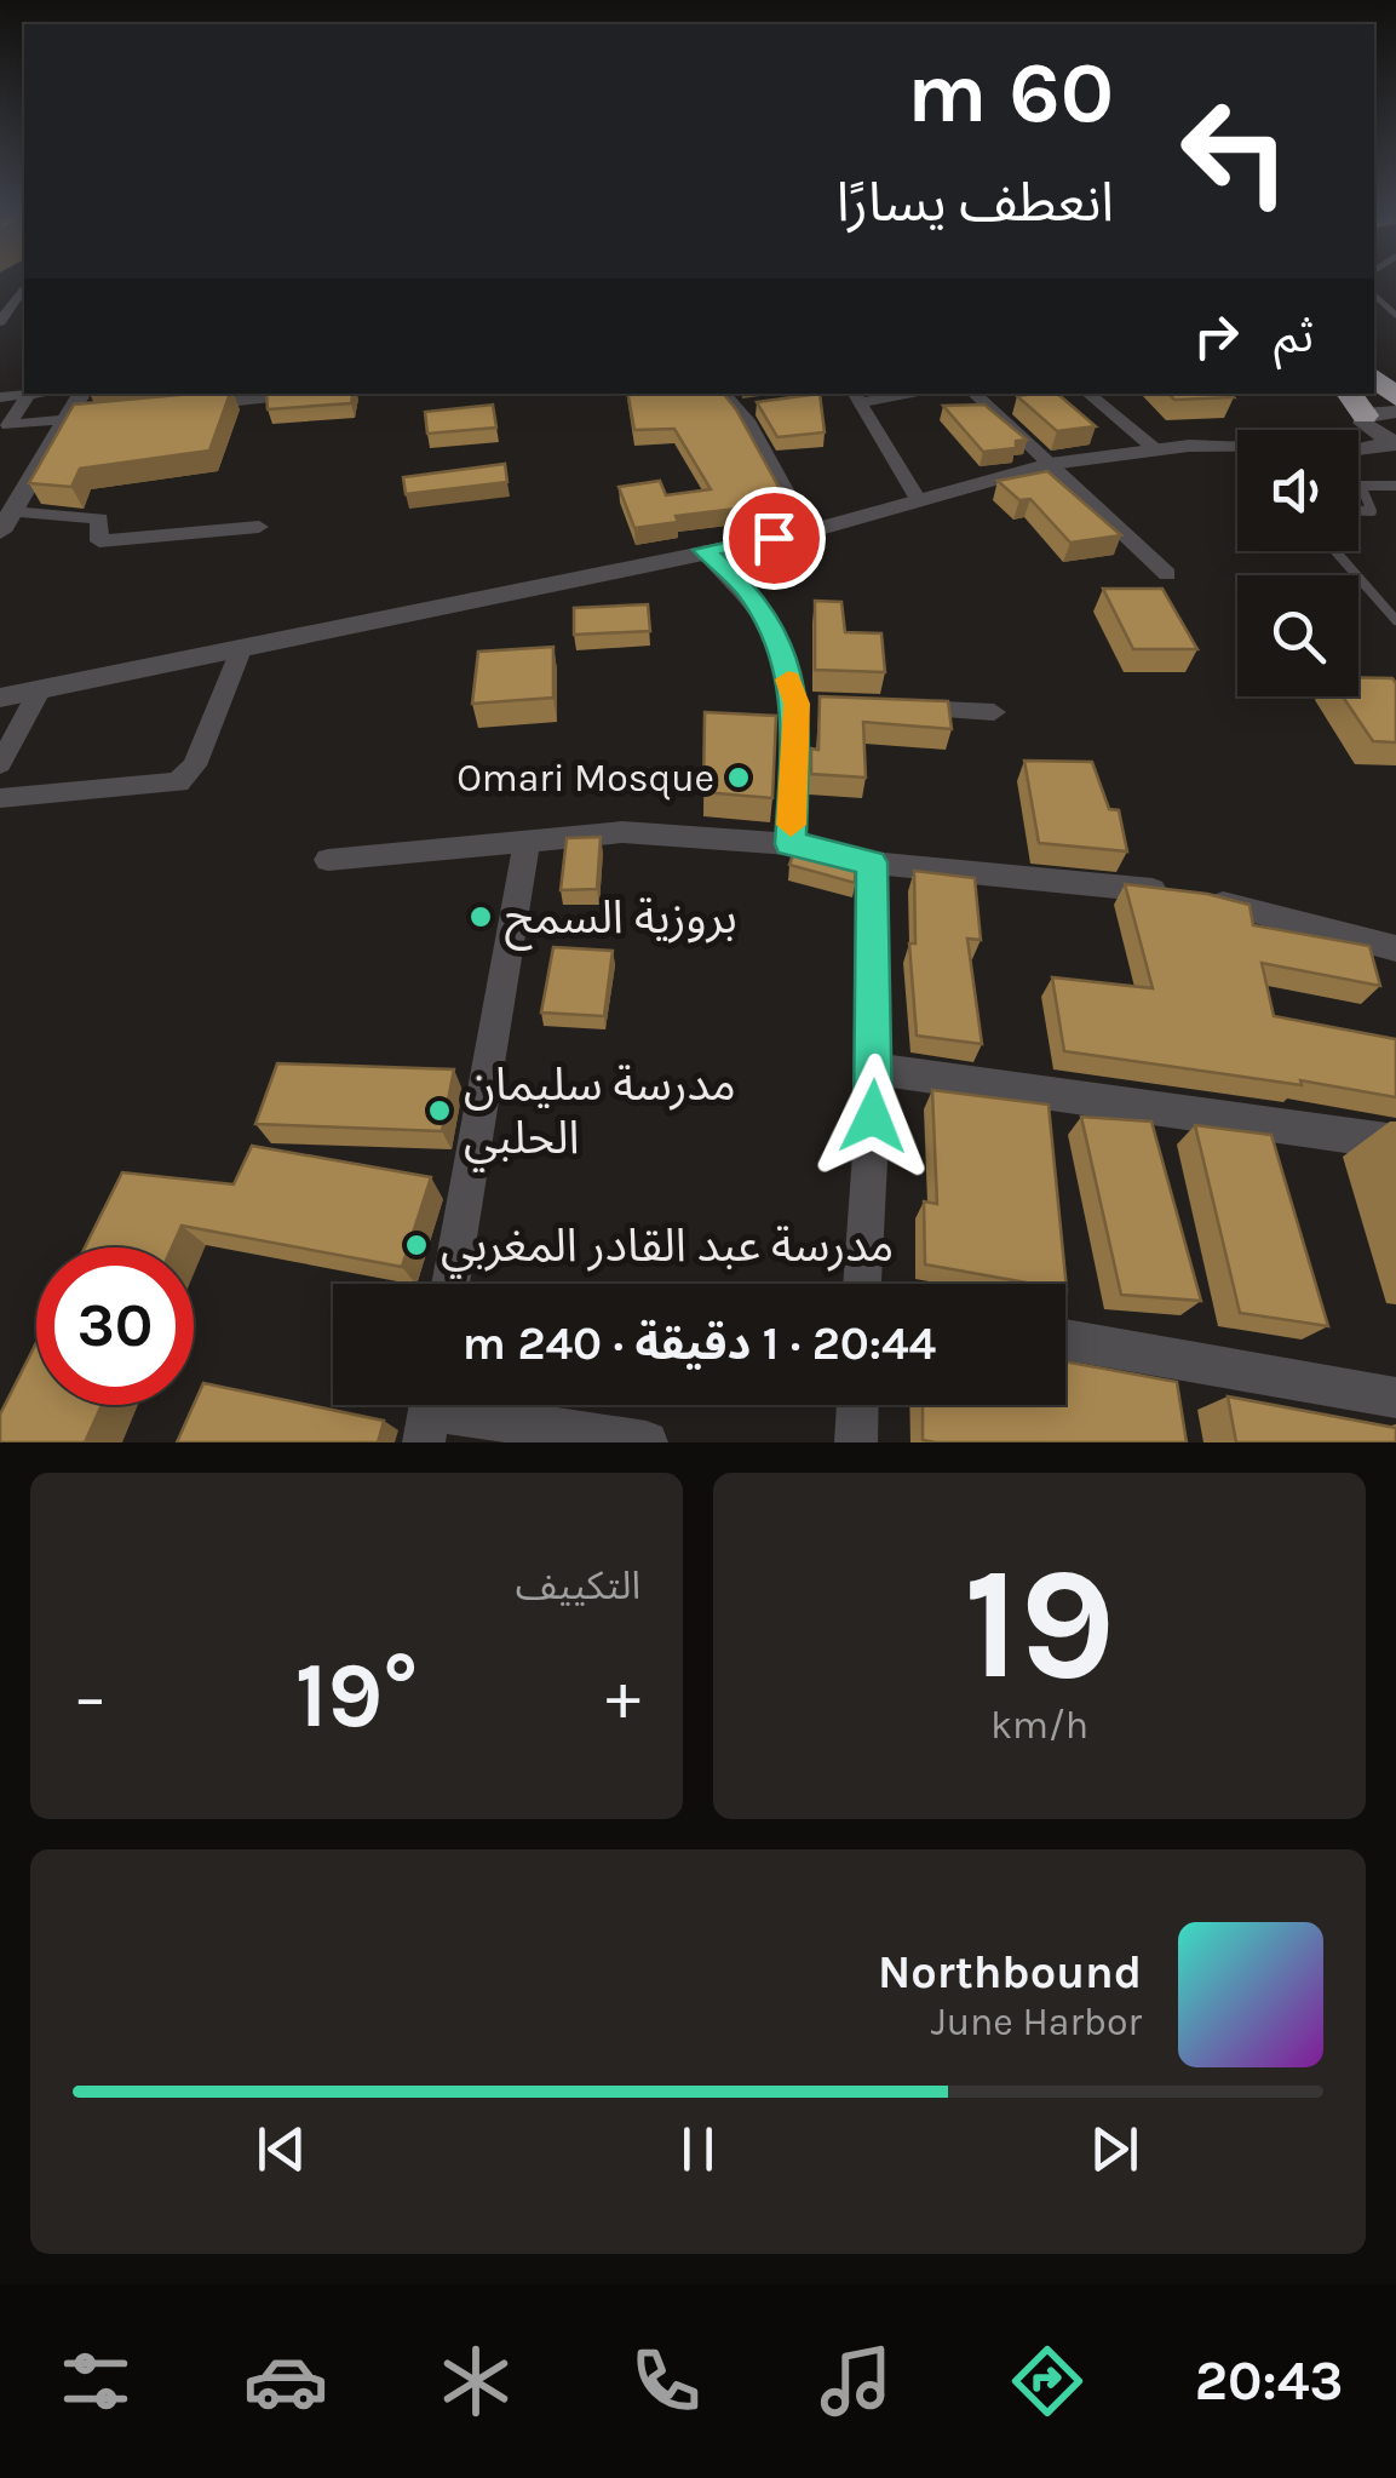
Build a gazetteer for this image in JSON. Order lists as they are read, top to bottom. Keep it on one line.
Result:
{"places":["Omari Mosque","بروزية السمح","مدرسة سليمان الحلبي","مدرسة عبد القادر المغربي"],"page":{"turn":["60 m","انعطف يسارًا"],"then":"ثم","limit":"30","trip":"20:44 · 1 دقيقة · 240 m","tile":[["19","km/h"],"التكييف"],"heat":["−","19°","+"],"song":["Northbound","June Harbor"],"tabs":"20:43"}}
